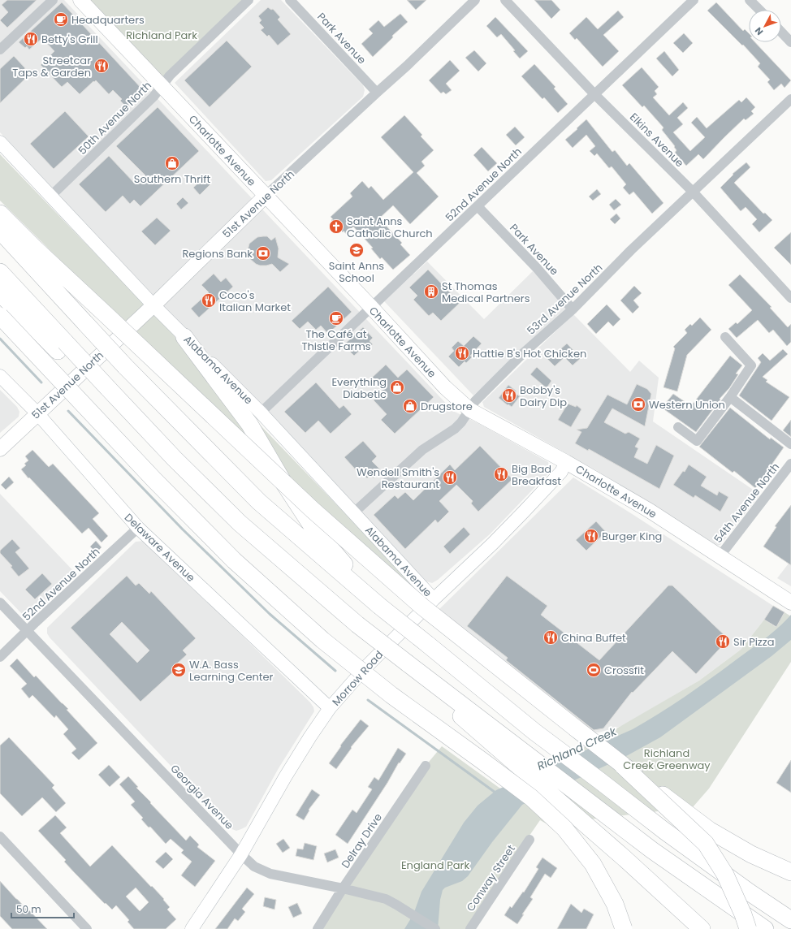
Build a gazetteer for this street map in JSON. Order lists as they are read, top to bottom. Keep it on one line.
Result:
{"streets":{"main road":["Charlotte Avenue","51st Avenue North"],"street":["Park Avenue","50th Avenue North","Elkins Avenue","52nd Avenue North","53rd Avenue North","Alabama Avenue","54th Avenue North","Delaware Avenue","Morrow Road","Georgia Avenue","Delray Drive","Conway Street"]},"crossings":[["Park Avenue","52nd Avenue North"],["Park Avenue","51st Avenue North"],["Park Avenue","53rd Avenue North"],["50th Avenue North","Charlotte Avenue"],["50th Avenue North","Alabama Avenue"],["Elkins Avenue","52nd Avenue North"],["Elkins Avenue","53rd Avenue North"],["Charlotte Avenue","52nd Avenue North"],["Charlotte Avenue","51st Avenue North"],["Charlotte Avenue","53rd Avenue North"],["Charlotte Avenue","54th Avenue North"],["Charlotte Avenue","Morrow Road"],["52nd Avenue North","Alabama Avenue"],["52nd Avenue North","Delaware Avenue"],["52nd Avenue North","Georgia Avenue"],["51st Avenue North","Alabama Avenue"],["51st Avenue North","Delaware Avenue"],["53rd Avenue North","Alabama Avenue"],["Alabama Avenue","Morrow Road"],["Delaware Avenue","Morrow Road"],["Morrow Road","Georgia Avenue"],["Georgia Avenue","Delray Drive"]],"water":["Richland Creek"],"parks":["Richland Park","Richland Creek Greenway","England Park"],"places":{"cafe":["Headquarters","The Café at Thistle Farms"],"restaurant":["Betty's Grill","Streetcar Taps & Garden","Coco's Italian Market","Hattie B's Hot Chicken","Bobby's Dairy Dip","Big Bad Breakfast","Wendell Smith's Restaurant","Burger King","China Buffet","Sir Pizza"],"shop":["Southern Thrift","Everything Diabetic","Drugstore"],"church":["Saint Anns Catholic Church"],"school or university":["Saint Anns School","W.A. Bass Learning Center"],"bank":["Regions Bank","Western Union"],"building":["St Thomas Medical Partners"],"sports":["Crossfit"]},"scale_bar":"50 m","north":"bottom left"}
